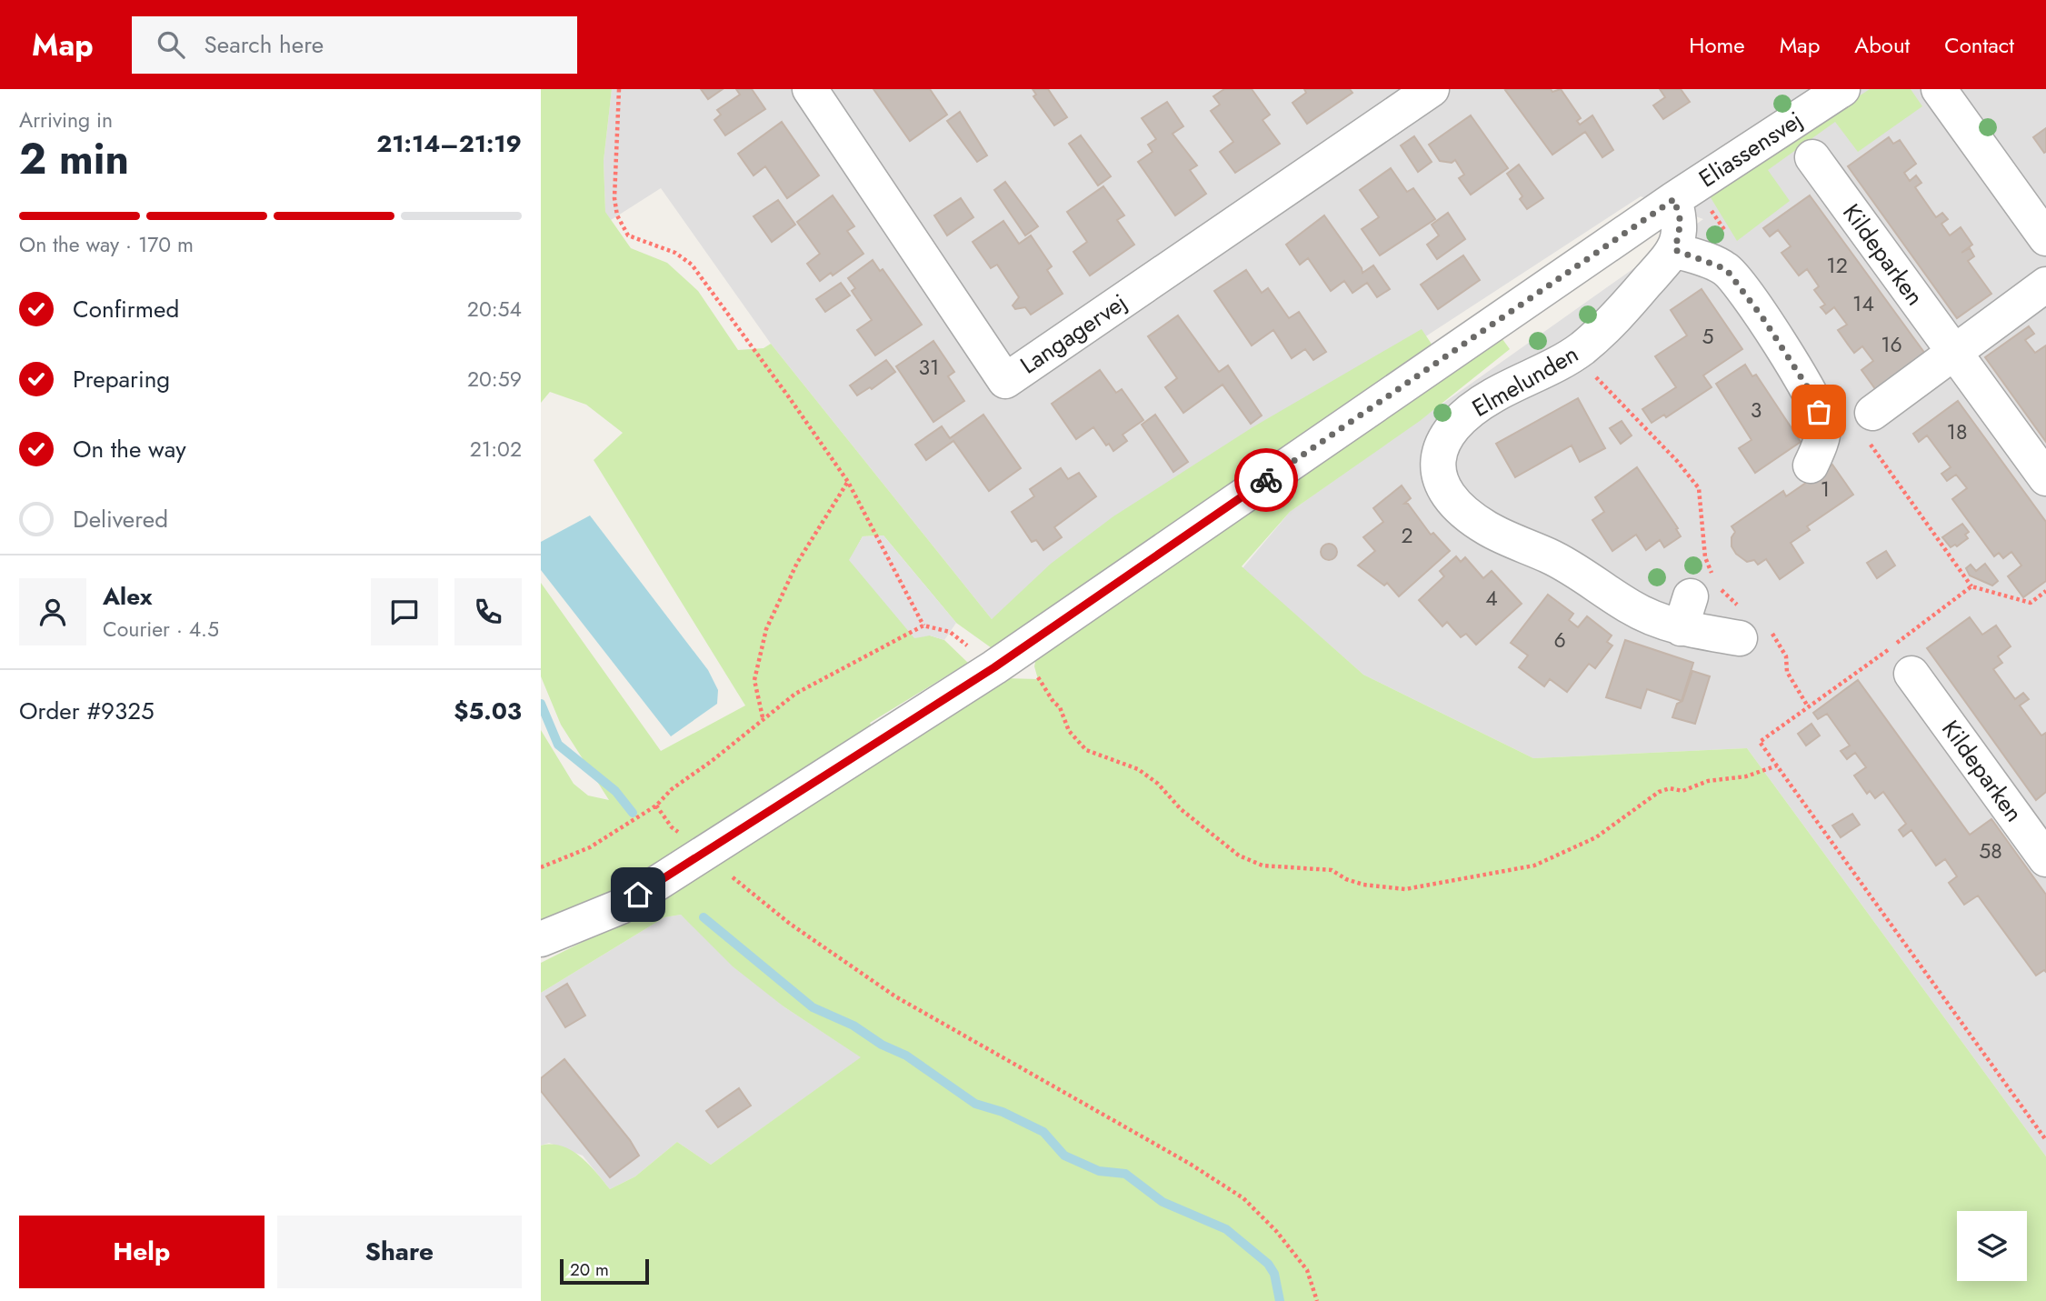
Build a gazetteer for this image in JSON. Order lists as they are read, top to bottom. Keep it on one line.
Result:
{"streets":{"street":["Eliassensvej","Kildeparken","Langagervej","Elmelunden"]},"house_numbers":["12","14","5","16","31","3","18","1","2","4","6","58"],"scale_bar":"20 m","page":{"header":"Map","search":"Search here","nav":["Home","Map","About","Contact"],"heading":["2 min","Arriving in","21:14–21:19"],"panel":["Alex","Courier · 4.5","Order #9325","$5.03"],"bar":"On the way · 170 m","list":[["Confirmed","20:54"],["Preparing","20:59"],["On the way","21:02"],"Delivered"],"buttons":["Help","Share"],"scale":"20 m"}}
